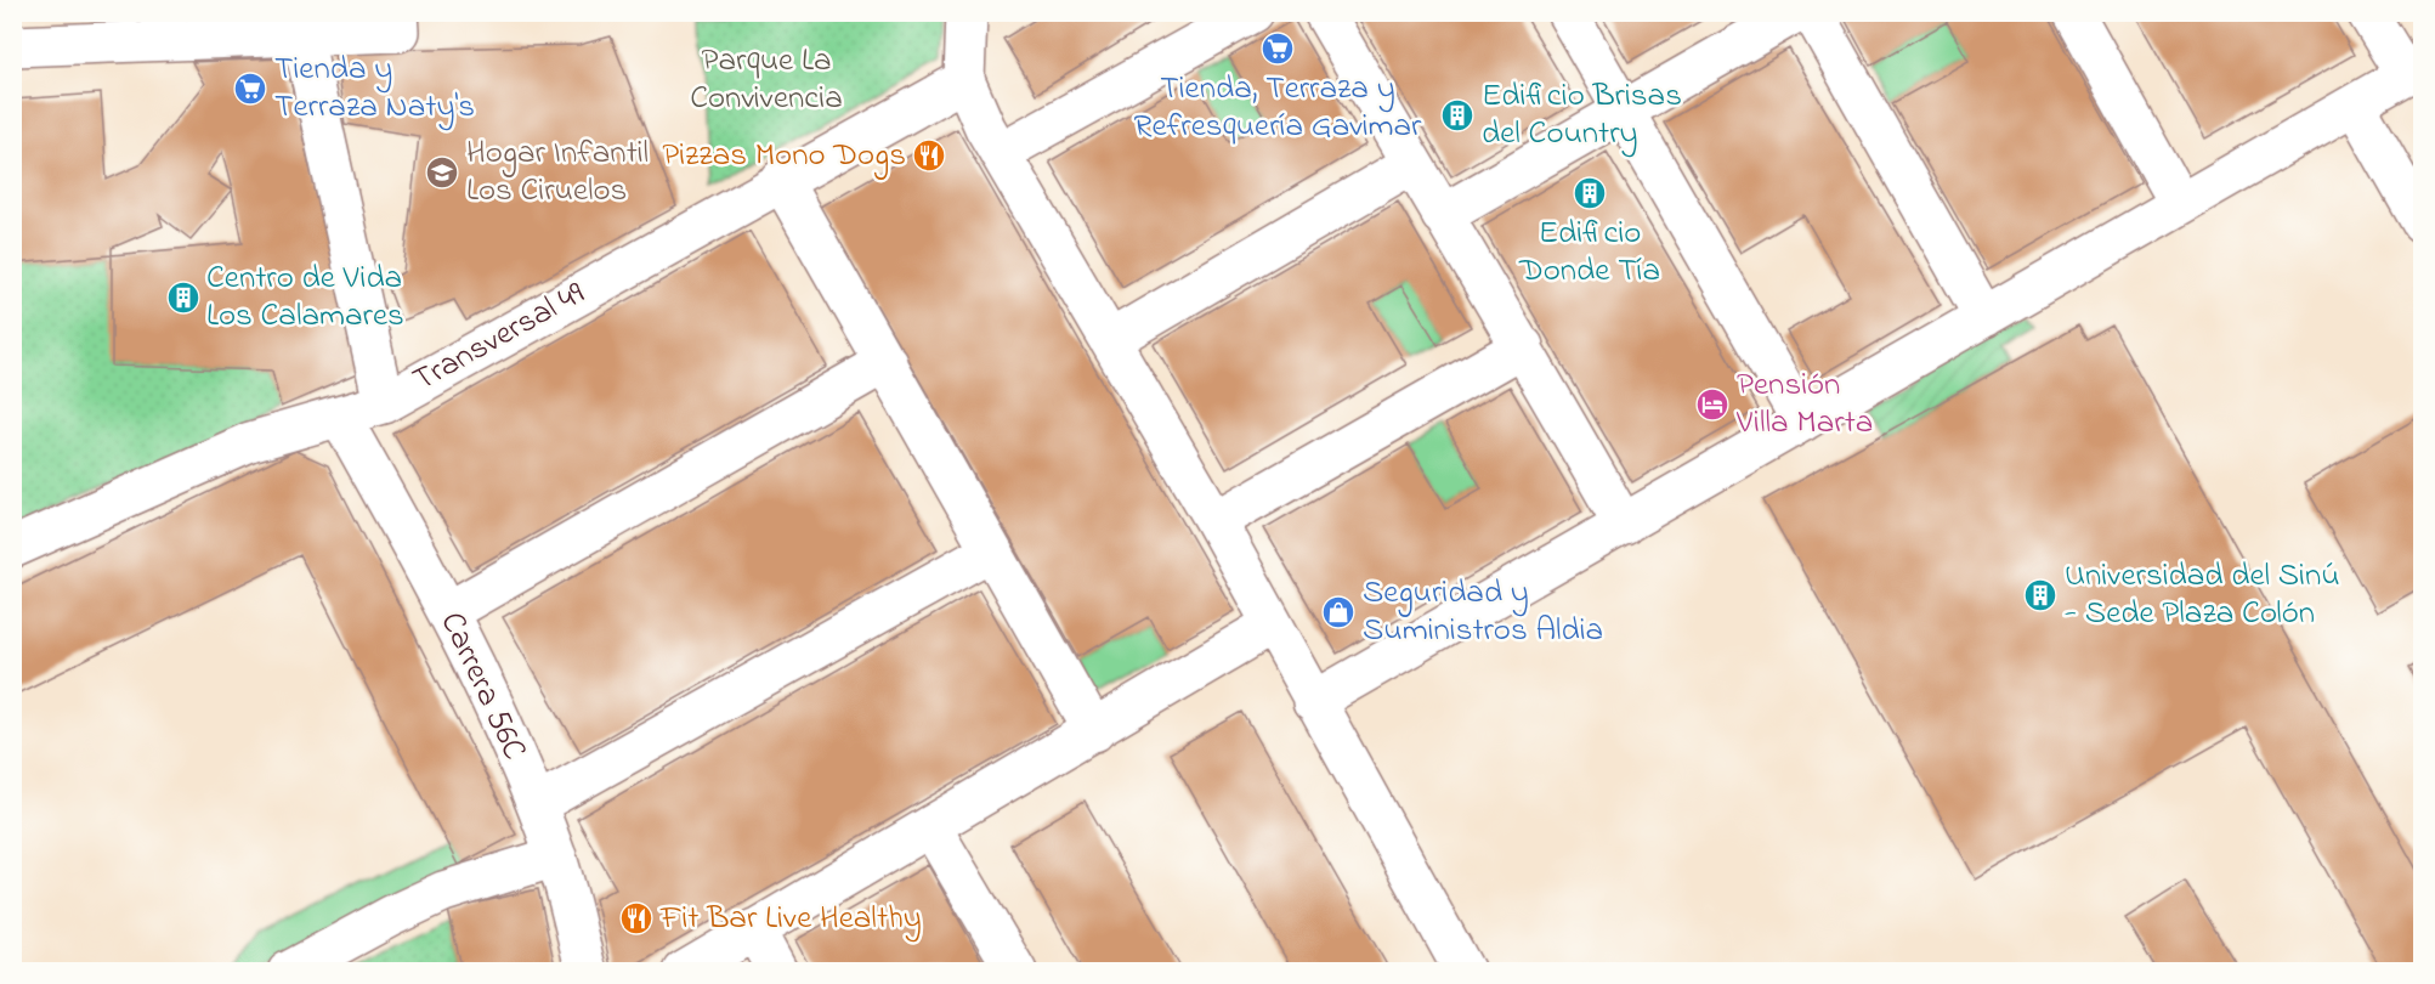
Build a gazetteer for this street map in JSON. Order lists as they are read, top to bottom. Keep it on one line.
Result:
{"streets":{"street":["Transversal 49","Carrera 56C"]},"crossings":[["Transversal 49","Carrera 56C"]],"parks":["Parque La Convivencia"],"places":{"supermarket":["Tienda, Terraza y Refresquería Gavimar","Tienda y Terraza Naty's"],"building":["Edificio Brisas del Country","Edificio Donde Tía","Centro de Vida Los Calamares","Universidad del Sinú - Sede Plaza Colón"],"restaurant":["Pizzas Mono Dogs","Fit Bar Live Healthy"],"school or university":["Hogar Infantil Los Ciruelos"],"hotel":["Pensión Villa Marta"],"shop":["Seguridad y Suministros Aldia"]}}
